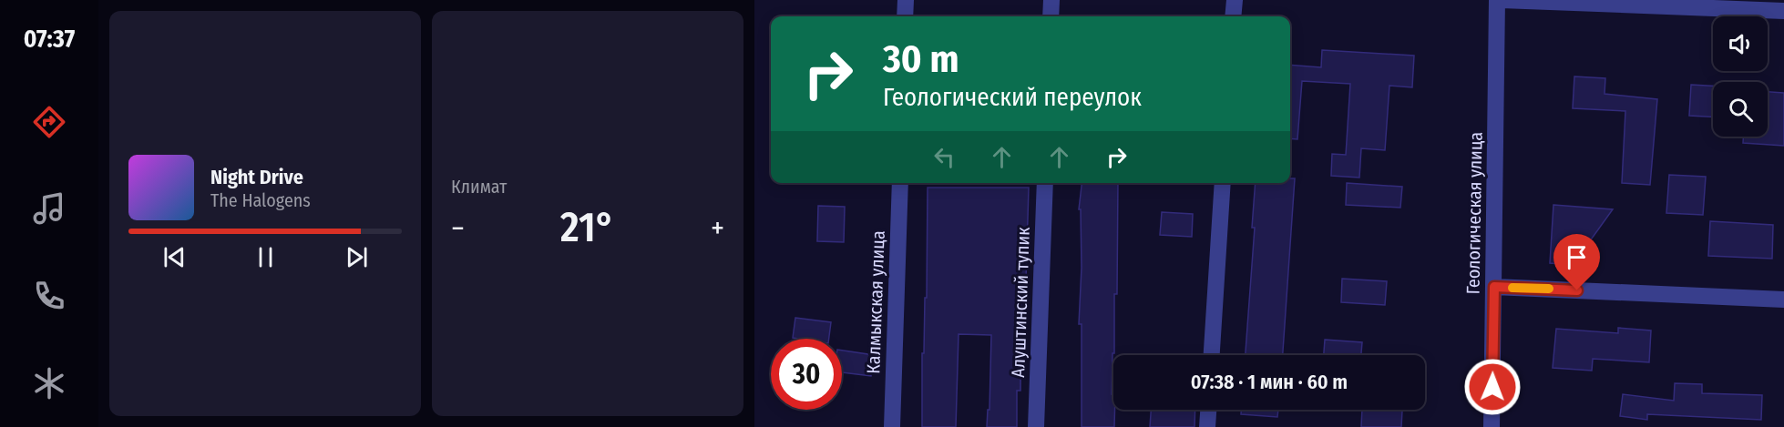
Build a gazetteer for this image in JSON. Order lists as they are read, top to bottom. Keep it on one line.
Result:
{"streets":{"street":["Геологическая улица","Калмыкская улица","Алуштинский тупик"]},"page":{"tabs":"07:37","tile":"Климат","turn":["30 m","Геологический переулок"],"song":["Night Drive","The Halogens"],"heat":["−","21°","+"],"limit":"30","trip":"07:38 · 1 мин · 60 m"}}
